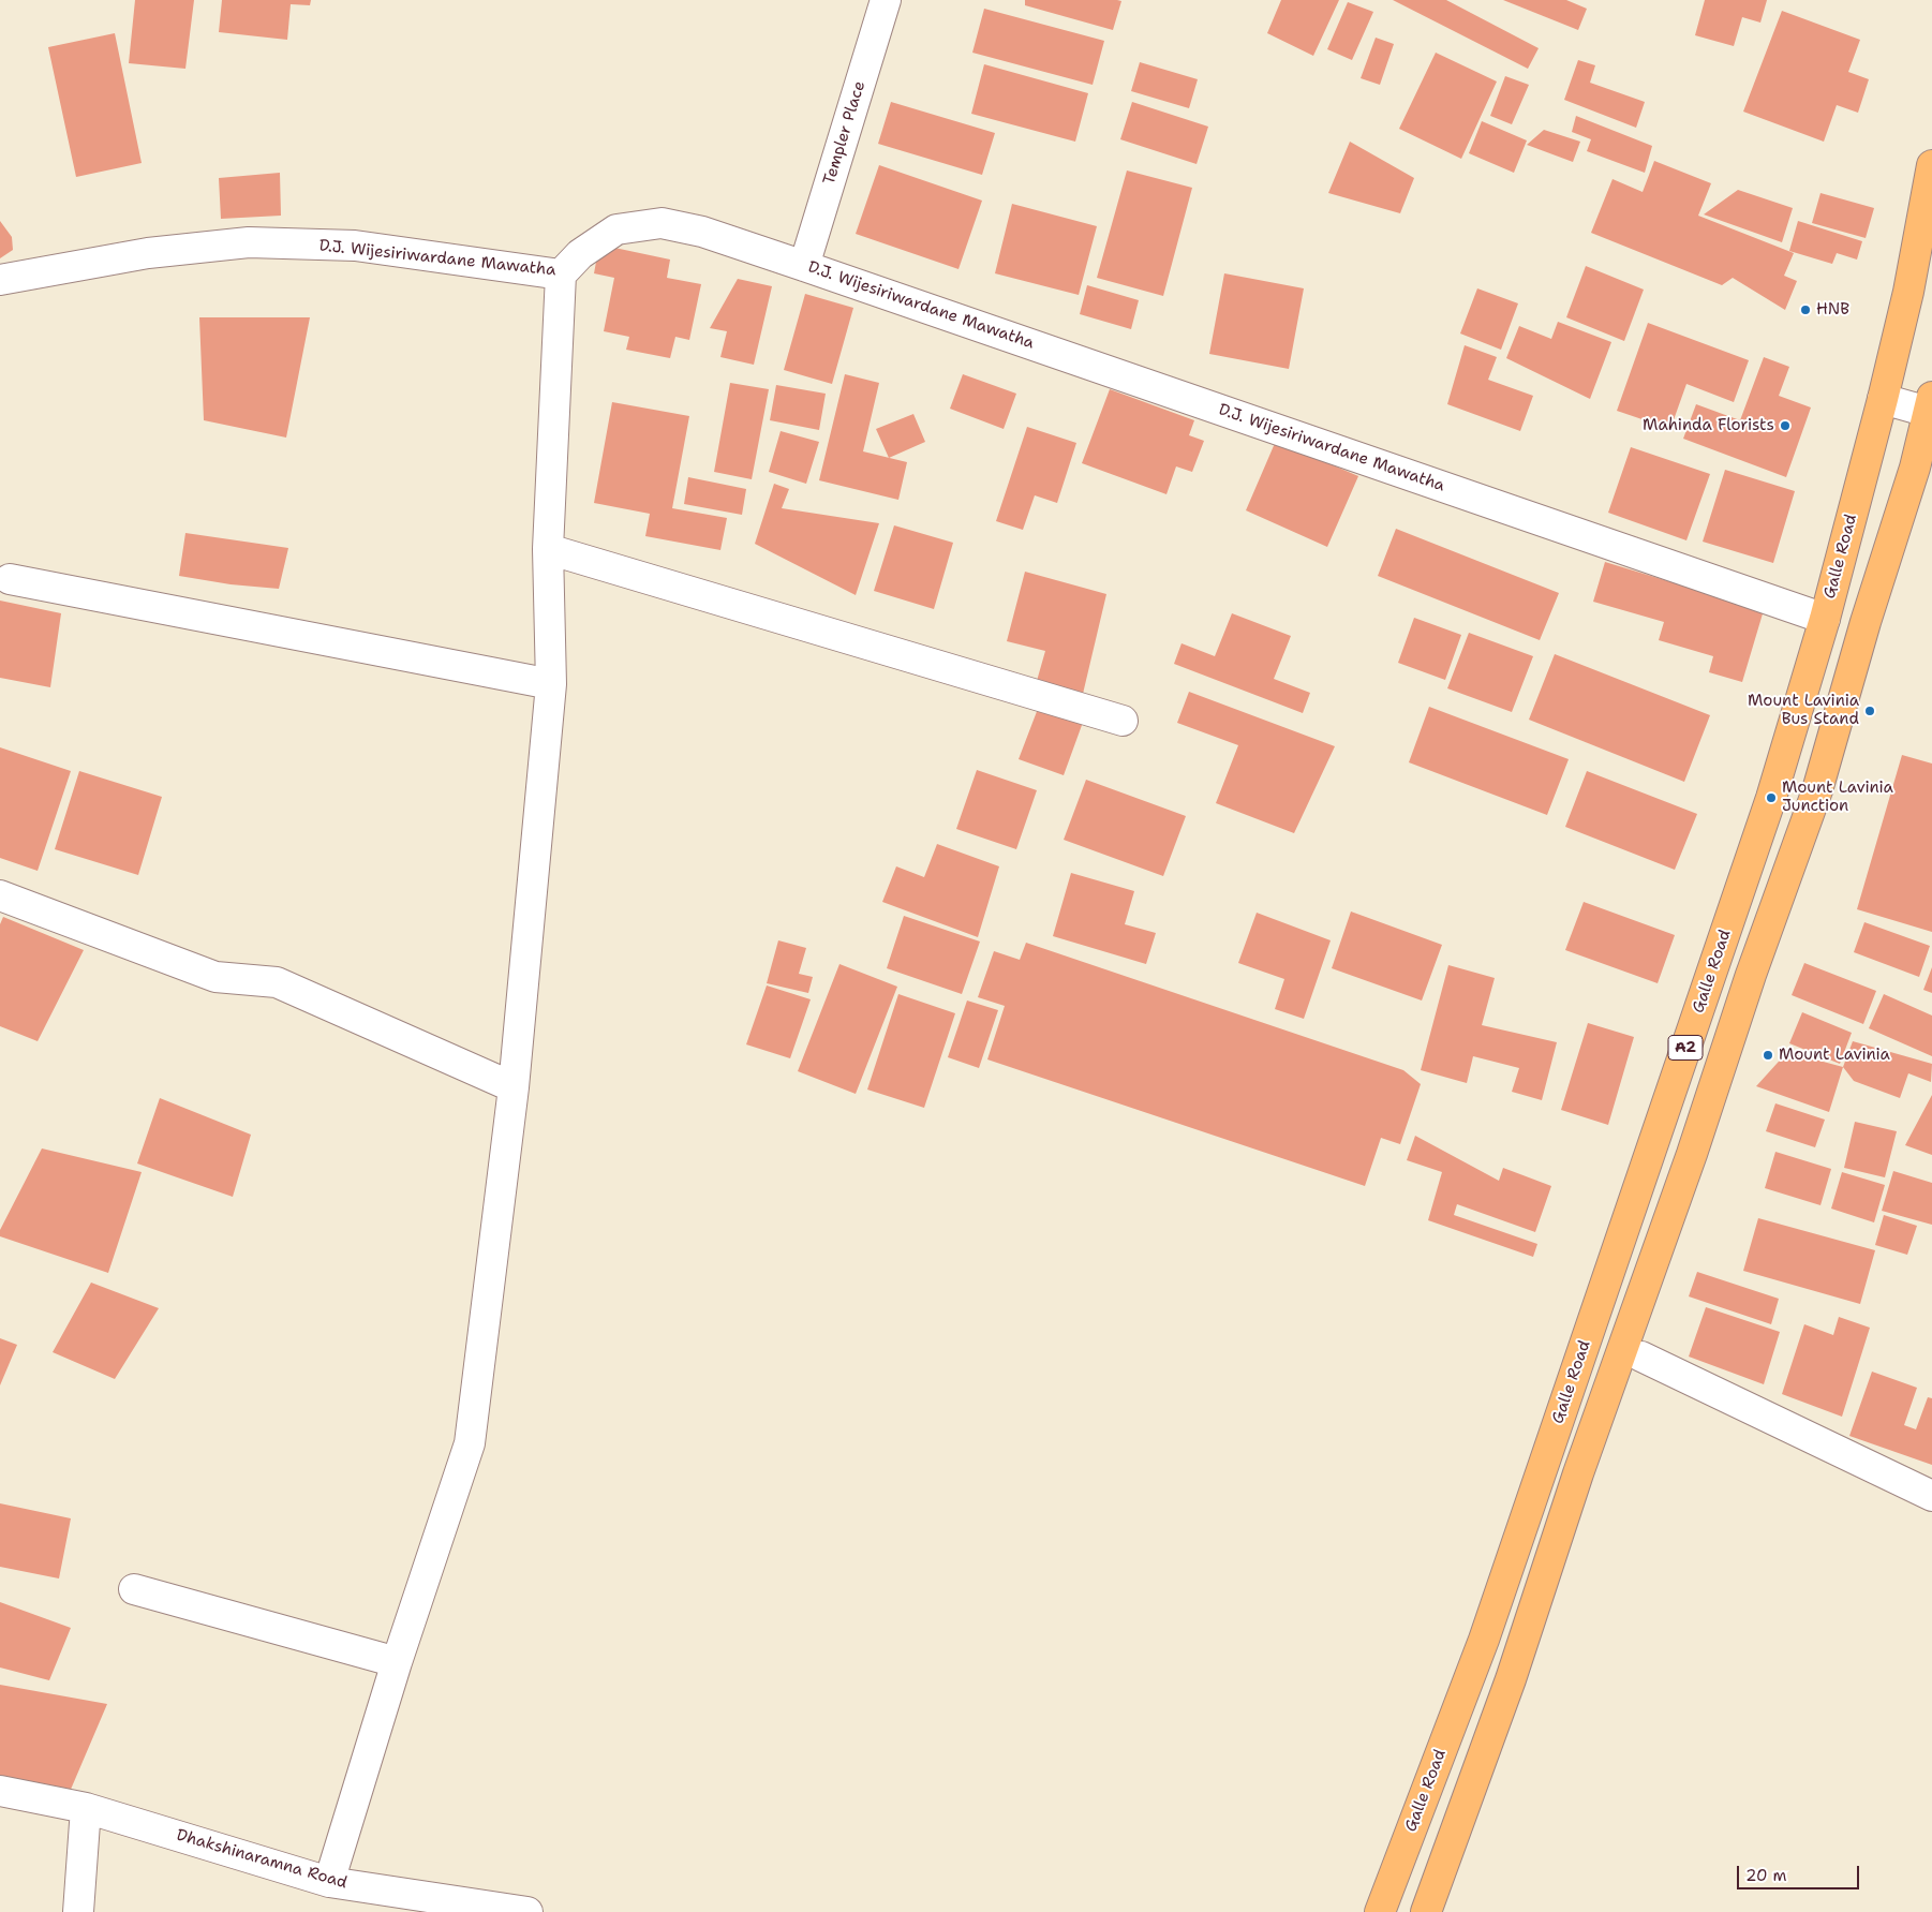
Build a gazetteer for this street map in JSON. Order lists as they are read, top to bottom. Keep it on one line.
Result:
{"streets":{"highway":["Galle Road","A2"],"street":["Templer Place","D.J. Wijesiriwardane Mawatha","Dhakshinaramna Road"]},"crossings":[["Templer Place","D.J. Wijesiriwardane Mawatha"],["D.J. Wijesiriwardane Mawatha","Galle Road"]],"places":["HNB","Mahinda Florists","Mount Lavinia Bus Stand","Mount Lavinia Junction","Mount Lavinia"],"scale_bar":"20 m"}
